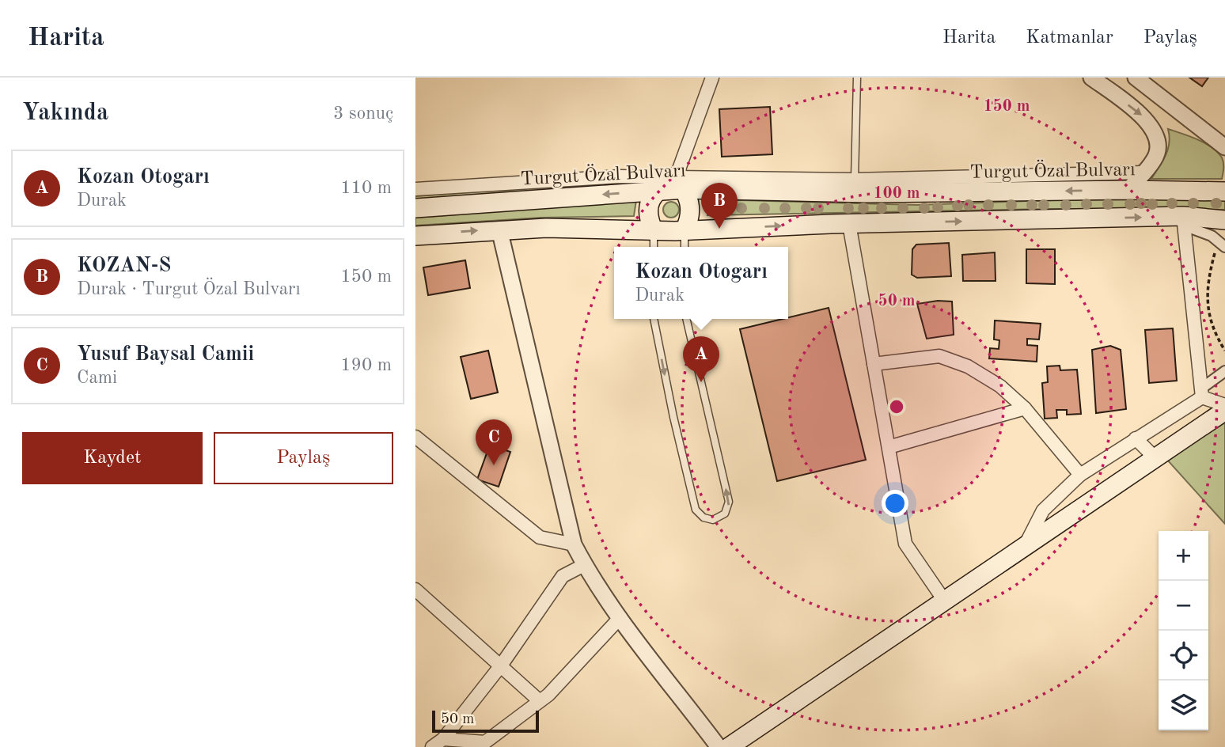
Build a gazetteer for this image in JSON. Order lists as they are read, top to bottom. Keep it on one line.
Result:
{"streets":{"main road":["Turgut Özal Bulvarı"]},"scale_bar":"50 m","page":{"header":"Harita","nav":["Harita","Katmanlar","Paylaş"],"heading":["Yakında","3 sonuç"],"list":[{"mark":"A","name":"Kozan Otogarı","note":"Durak","value":"110 m"},{"mark":"B","name":"KOZAN-S","note":"Durak · Turgut Özal Bulvarı","value":"150 m"},{"mark":"C","name":"Yusuf Baysal Camii","note":"Cami","value":"190 m"}],"pins":["B","A","C"],"popup":["Kozan Otogarı","Durak"],"buttons":["Kaydet","Paylaş"],"map_buttons":["+","−"],"scale":"50 m"},"rings":["150 m","100 m","50 m"]}
